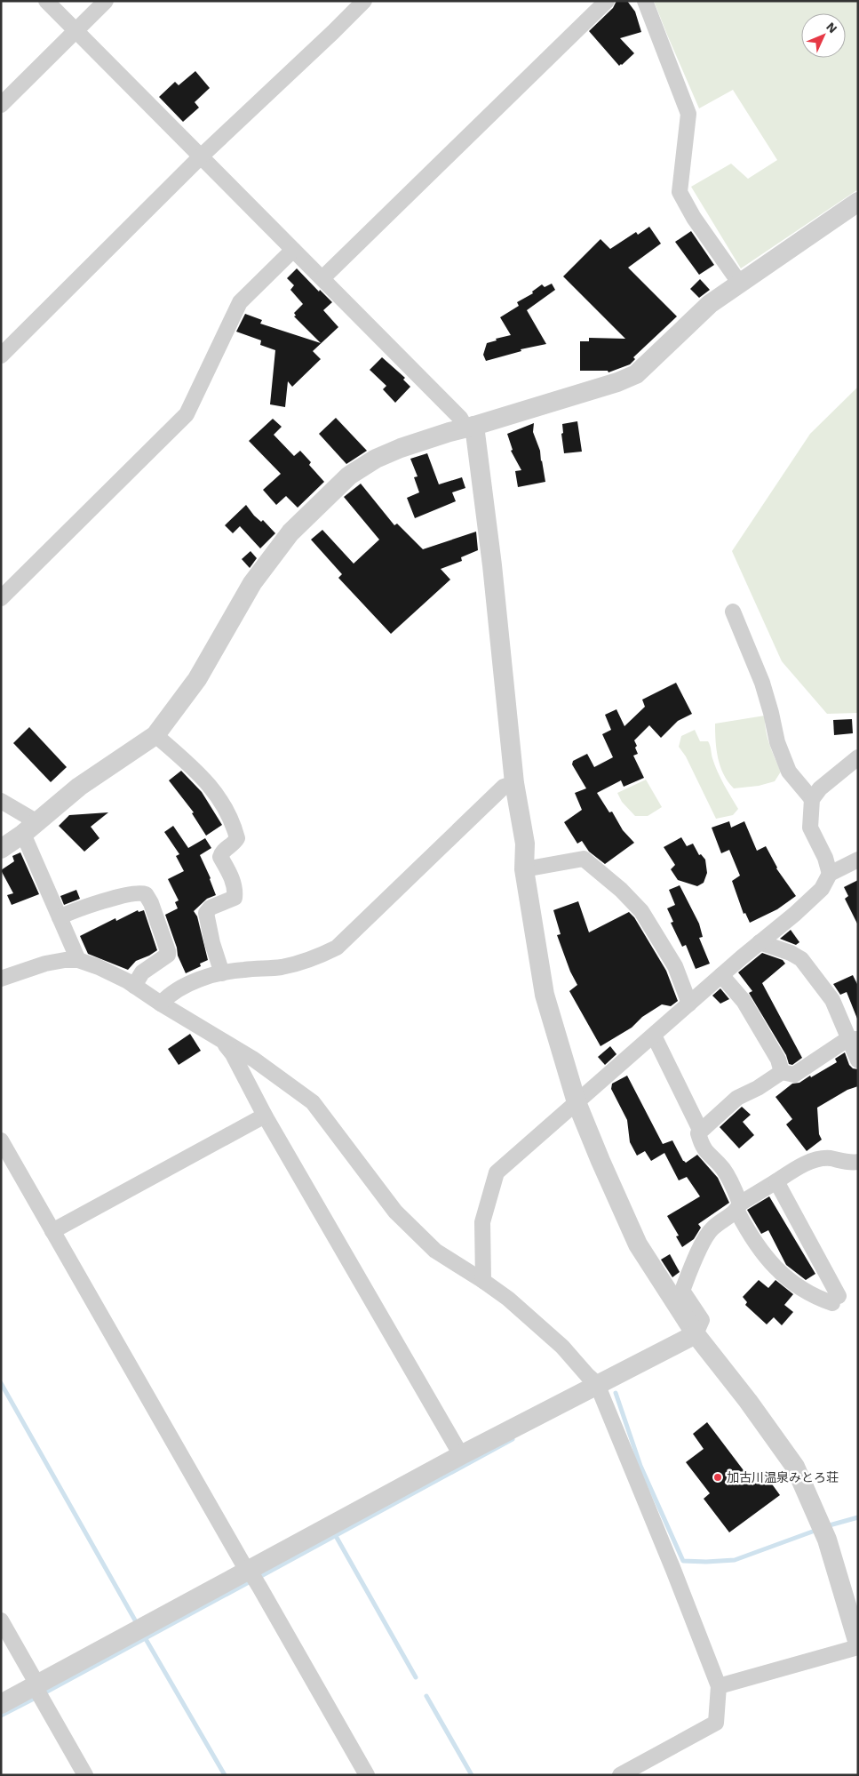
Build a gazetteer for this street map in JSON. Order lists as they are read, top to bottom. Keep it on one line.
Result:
{"places":["加古川温泉みとろ荘"],"north":"top right"}
